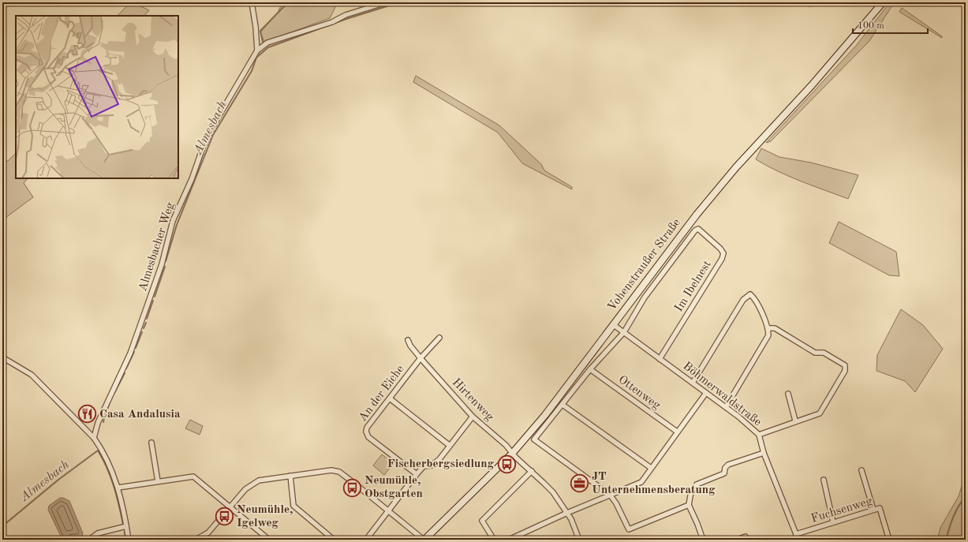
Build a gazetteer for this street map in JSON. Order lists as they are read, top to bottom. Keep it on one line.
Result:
{"streets":{"main road":["Vohenstraußer Straße"],"street":["Almesbacher Weg","Im Ibelnest","Ottenweg","An der Eiche","Böhmerwaldstraße","Hirtenweg","Fuchsenweg"]},"crossings":[["Vohenstraußer Straße","Im Ibelnest"],["Vohenstraußer Straße","Ottenweg"],["Vohenstraußer Straße","Böhmerwaldstraße"],["Vohenstraußer Straße","Hirtenweg"],["Im Ibelnest","Böhmerwaldstraße"],["An der Eiche","Hirtenweg"],["Böhmerwaldstraße","Fuchsenweg"]],"water":["Almesbach"],"places":{"restaurant":["Casa Andalusia"],"bus stop":["Fischerbergsiedlung","Neumühle, Obstgarten","Neumühle, Igelweg"],"office":["JT Unternehmensberatung"]},"scale_bar":"100 m"}
